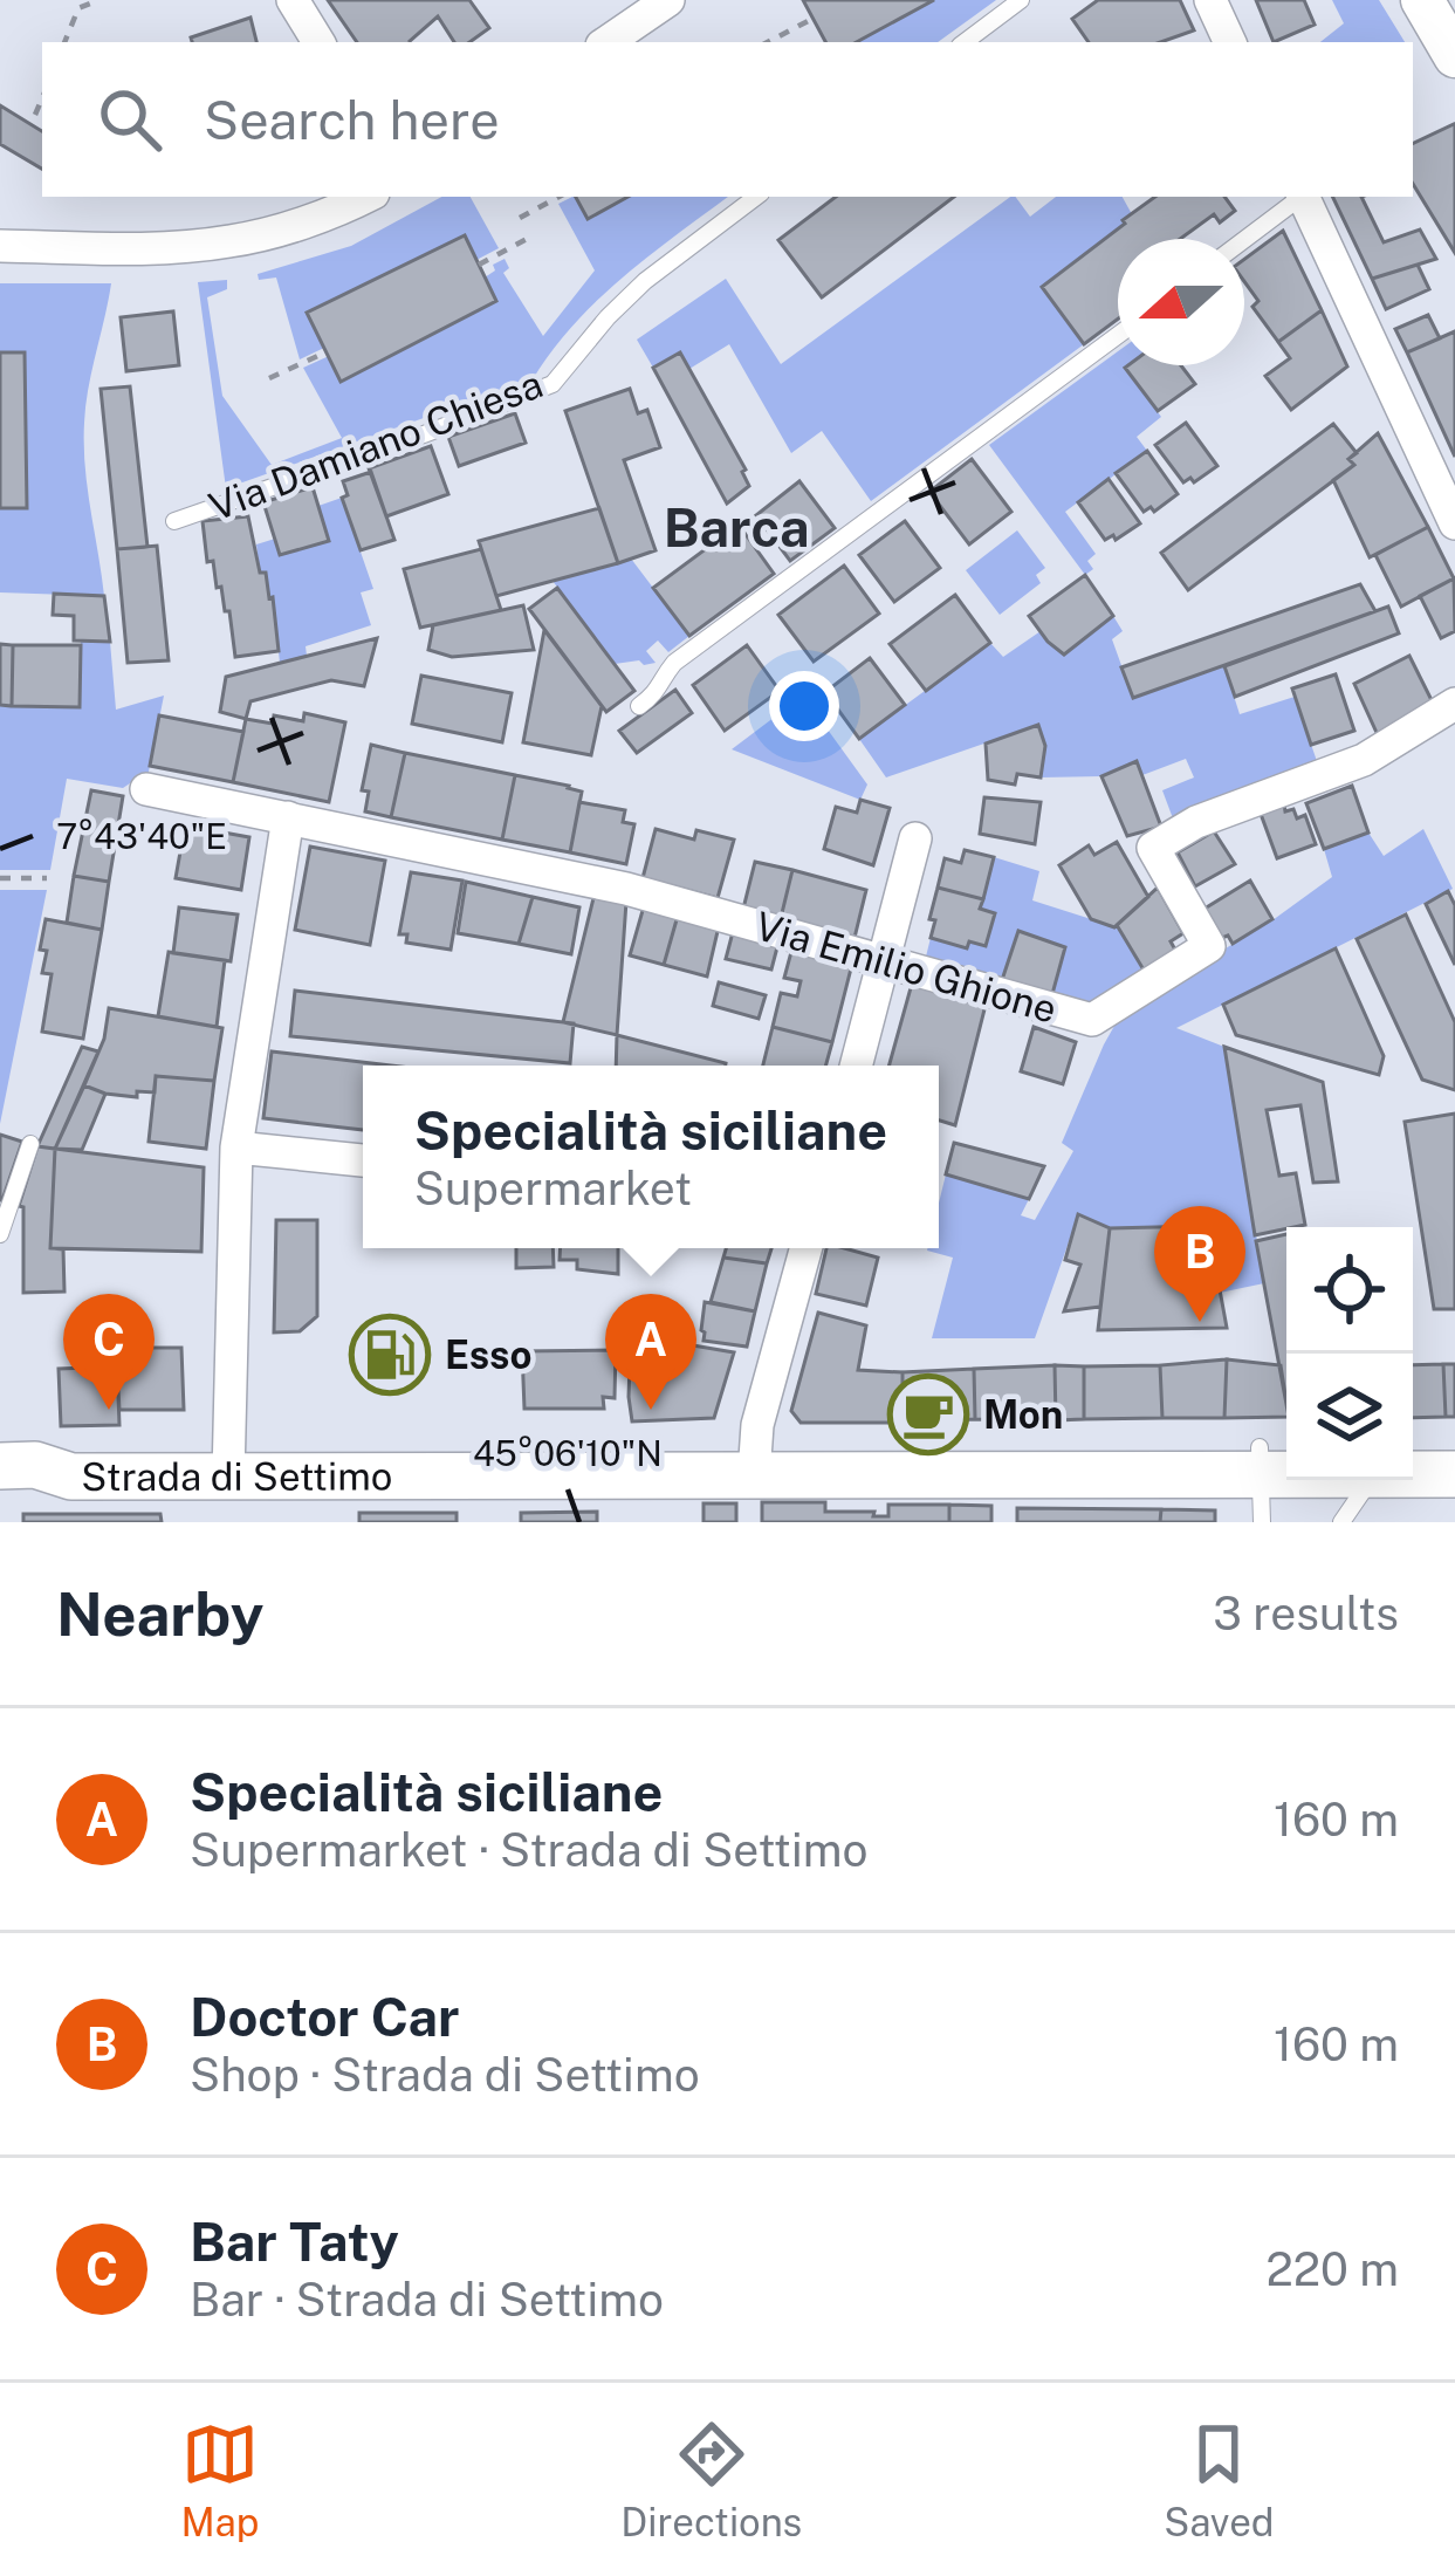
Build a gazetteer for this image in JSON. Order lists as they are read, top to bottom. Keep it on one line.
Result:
{"streets":{"main road":["Strada di Settimo"],"street":["Via Emilio Ghione"],"lane":["Via Damiano Chiesa"]},"districts":["Barca"],"places":{"fuel station":["Esso"],"cafe":["Mon"]},"north":"left","page":{"search":"Search here","popup":["Specialità siciliane","Supermarket"],"pins":["B","A","C"],"heading":["Nearby","3 results"],"list":[{"mark":"A","name":"Specialità siciliane","note":"Supermarket · Strada di Settimo","value":"160 m"},{"mark":"B","name":"Doctor Car","note":"Shop · Strada di Settimo","value":"160 m"},{"mark":"C","name":"Bar Taty","note":"Bar · Strada di Settimo","value":"220 m"}],"nav":["Map","Directions","Saved"]},"coordinates":["7°43'40\"E","45°06'10\"N"]}
